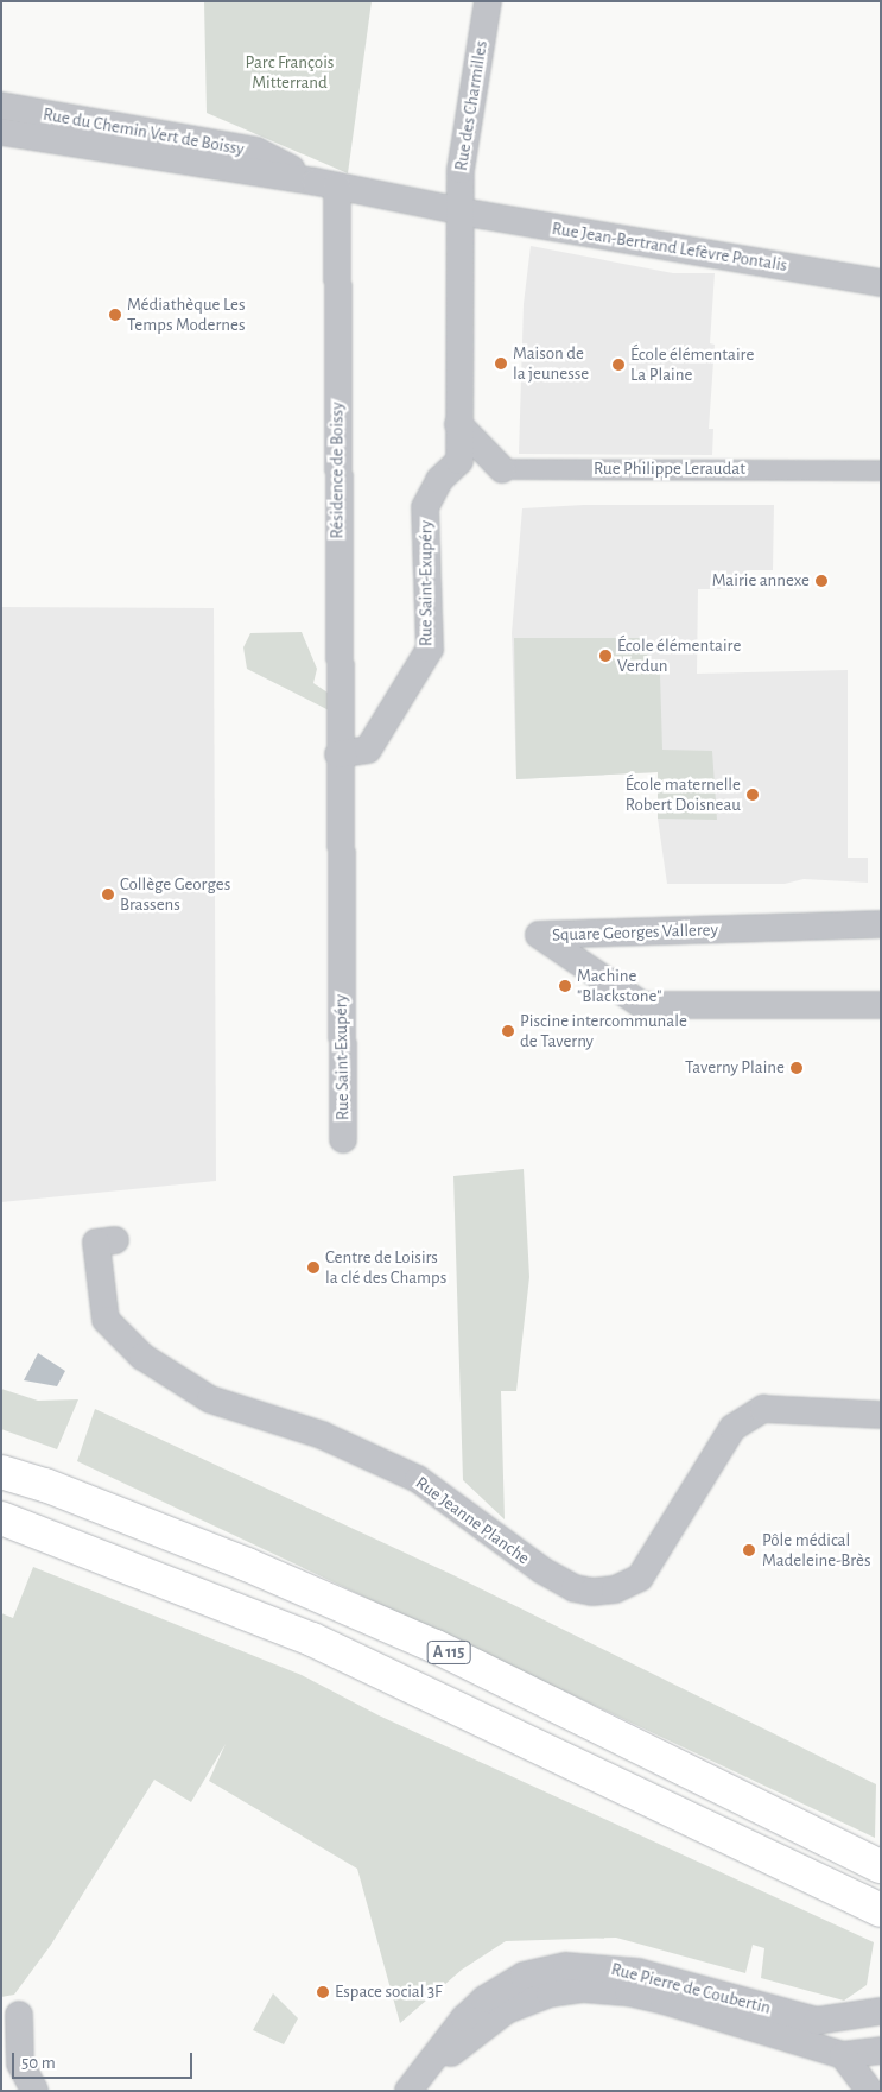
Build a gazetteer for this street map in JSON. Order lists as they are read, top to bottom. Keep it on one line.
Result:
{"streets":{"highway":["A 115"],"street":["Rue des Charmilles","Rue du Chemin Vert de Boissy","Rue Jean-Bertrand Lefèvre Pontalis","Rue Philippe Leraudat","Résidence de Boissy","Rue Saint-Exupéry","Square Georges Vallerey","Rue Jeanne Planche","Rue Pierre de Coubertin"]},"crossings":[["Rue des Charmilles","Rue du Chemin Vert de Boissy"],["Rue des Charmilles","Rue Jean-Bertrand Lefèvre Pontalis"],["Rue du Chemin Vert de Boissy","Rue Jean-Bertrand Lefèvre Pontalis"],["Rue du Chemin Vert de Boissy","Résidence de Boissy"],["Rue Philippe Leraudat","Rue Saint-Exupéry"],["Résidence de Boissy","Rue Saint-Exupéry"]],"parks":["Parc François Mitterrand"],"places":["Médiathèque Les Temps Modernes","Maison de la jeunesse","École élémentaire La Plaine","Mairie annexe","École élémentaire Verdun","École maternelle Robert Doisneau","Collège Georges Brassens","Machine \"Blackstone\"","Piscine intercommunale de Taverny","Taverny Plaine","Centre de Loisirs la clé des Champs","Pôle médical Madeleine-Brès","Espace social 3F"],"scale_bar":"50 m"}
